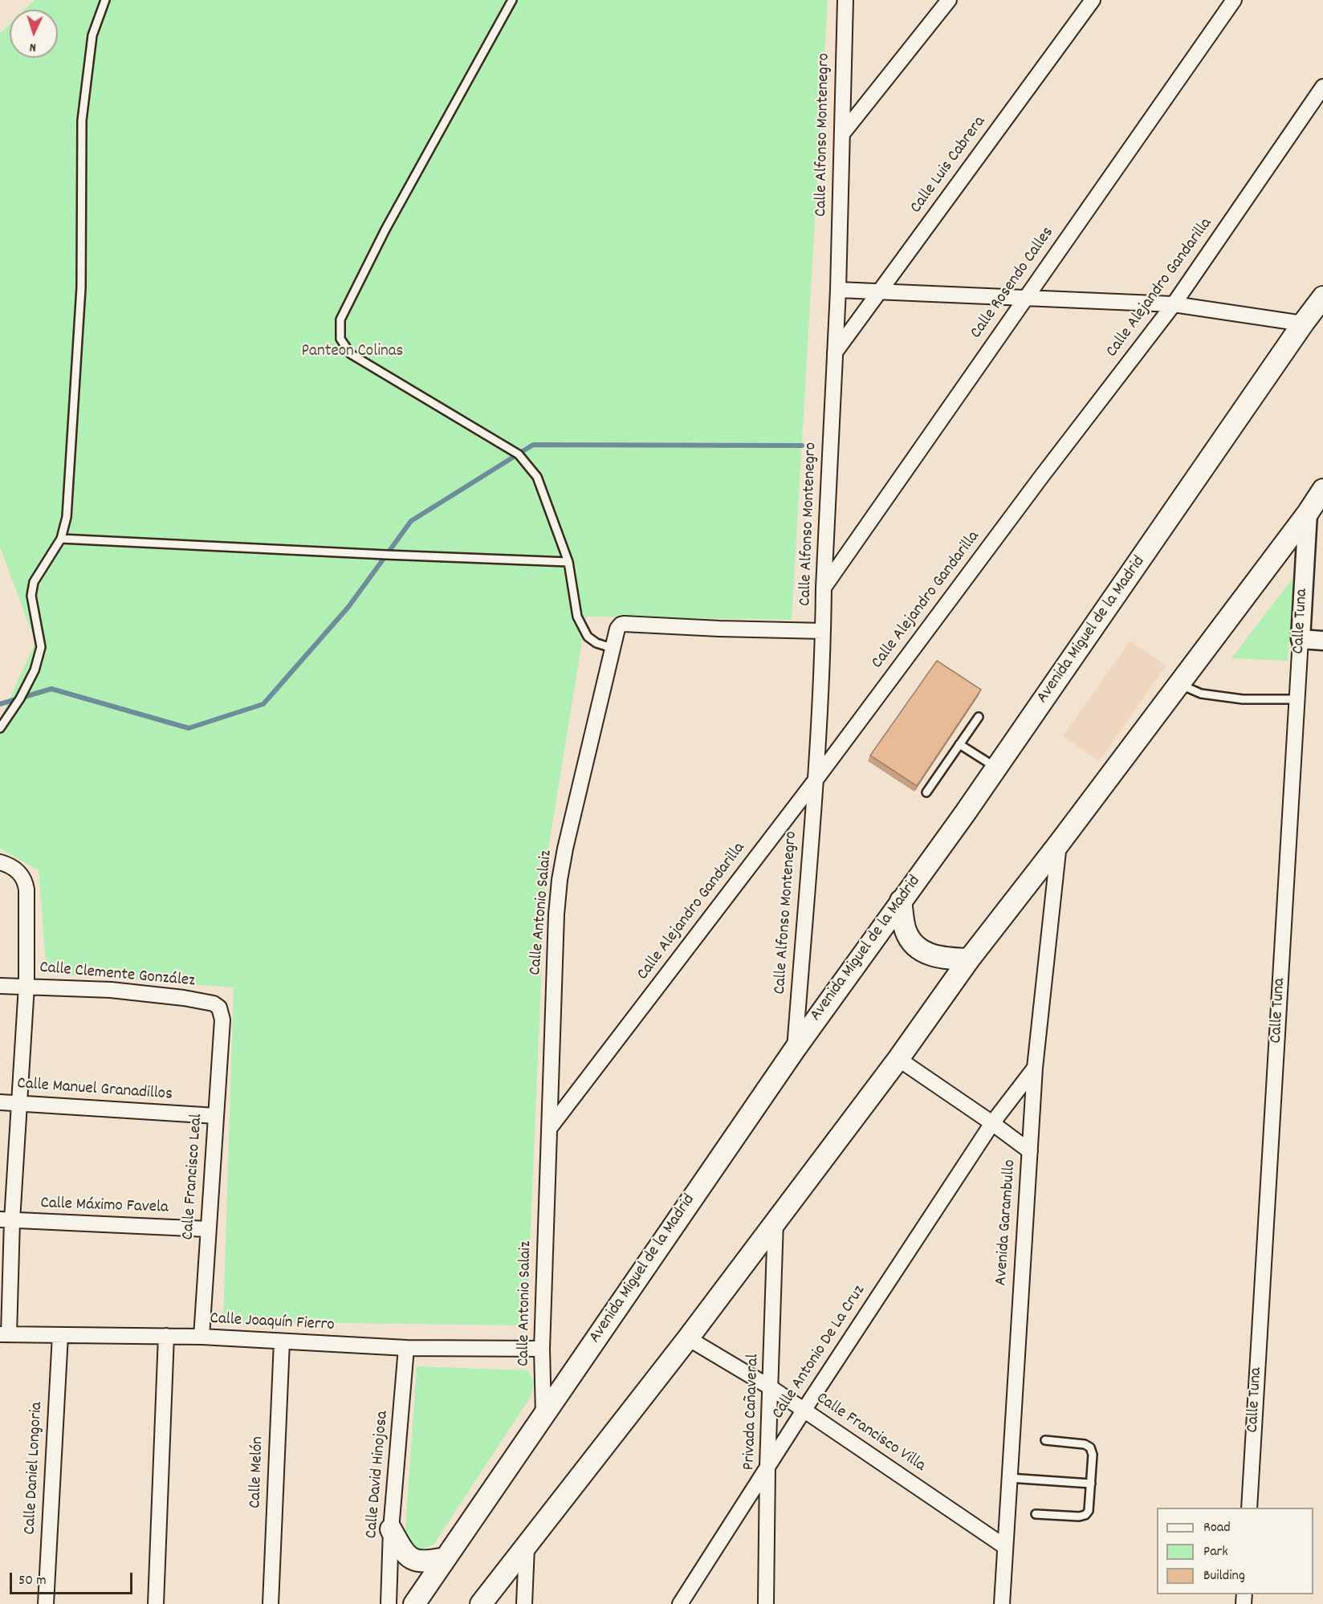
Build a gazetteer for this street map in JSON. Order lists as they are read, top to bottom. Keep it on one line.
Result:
{"streets":{"main road":["Avenida Miguel de la Madrid"],"street":["Calle Alfonso Montenegro","Calle Luis Cabrera","Calle Rosendo Calles","Calle Alejandro Gandarilla","Calle Tuna","Calle Antonio Salaiz","Calle Clemente González","Calle Manuel Granadillos","Calle Francisco Leal","Calle Máximo Favela","Avenida Garambullo","Calle Joaquín Fierro","Calle Antonio De La Cruz","Privada Cañaveral","Calle Francisco Villa","Calle Daniel Longoria","Calle Melón","Calle David Hinojosa"]},"crossings":[["Calle Alfonso Montenegro","Calle Luis Cabrera"],["Calle Alfonso Montenegro","Calle Rosendo Calles"],["Calle Alfonso Montenegro","Calle Alejandro Gandarilla"],["Calle Alfonso Montenegro","Avenida Miguel de la Madrid"],["Calle Alfonso Montenegro","Calle Antonio Salaiz"],["Calle Alejandro Gandarilla","Calle Antonio Salaiz"],["Avenida Miguel de la Madrid","Calle Antonio Salaiz"],["Calle Antonio Salaiz","Calle Joaquín Fierro"],["Calle Clemente González","Calle Francisco Leal"],["Calle Manuel Granadillos","Calle Francisco Leal"],["Calle Francisco Leal","Calle Máximo Favela"],["Calle Francisco Leal","Calle Joaquín Fierro"],["Avenida Garambullo","Calle Antonio De La Cruz"],["Avenida Garambullo","Calle Francisco Villa"],["Calle Joaquín Fierro","Calle Daniel Longoria"],["Calle Joaquín Fierro","Calle Melón"],["Calle Joaquín Fierro","Calle David Hinojosa"],["Calle Antonio De La Cruz","Privada Cañaveral"],["Calle Antonio De La Cruz","Calle Francisco Villa"],["Privada Cañaveral","Calle Francisco Villa"]],"parks":["Panteon Colinas"],"legend":["Road","Park","Building"],"scale_bar":"50 m","north":"bottom"}
